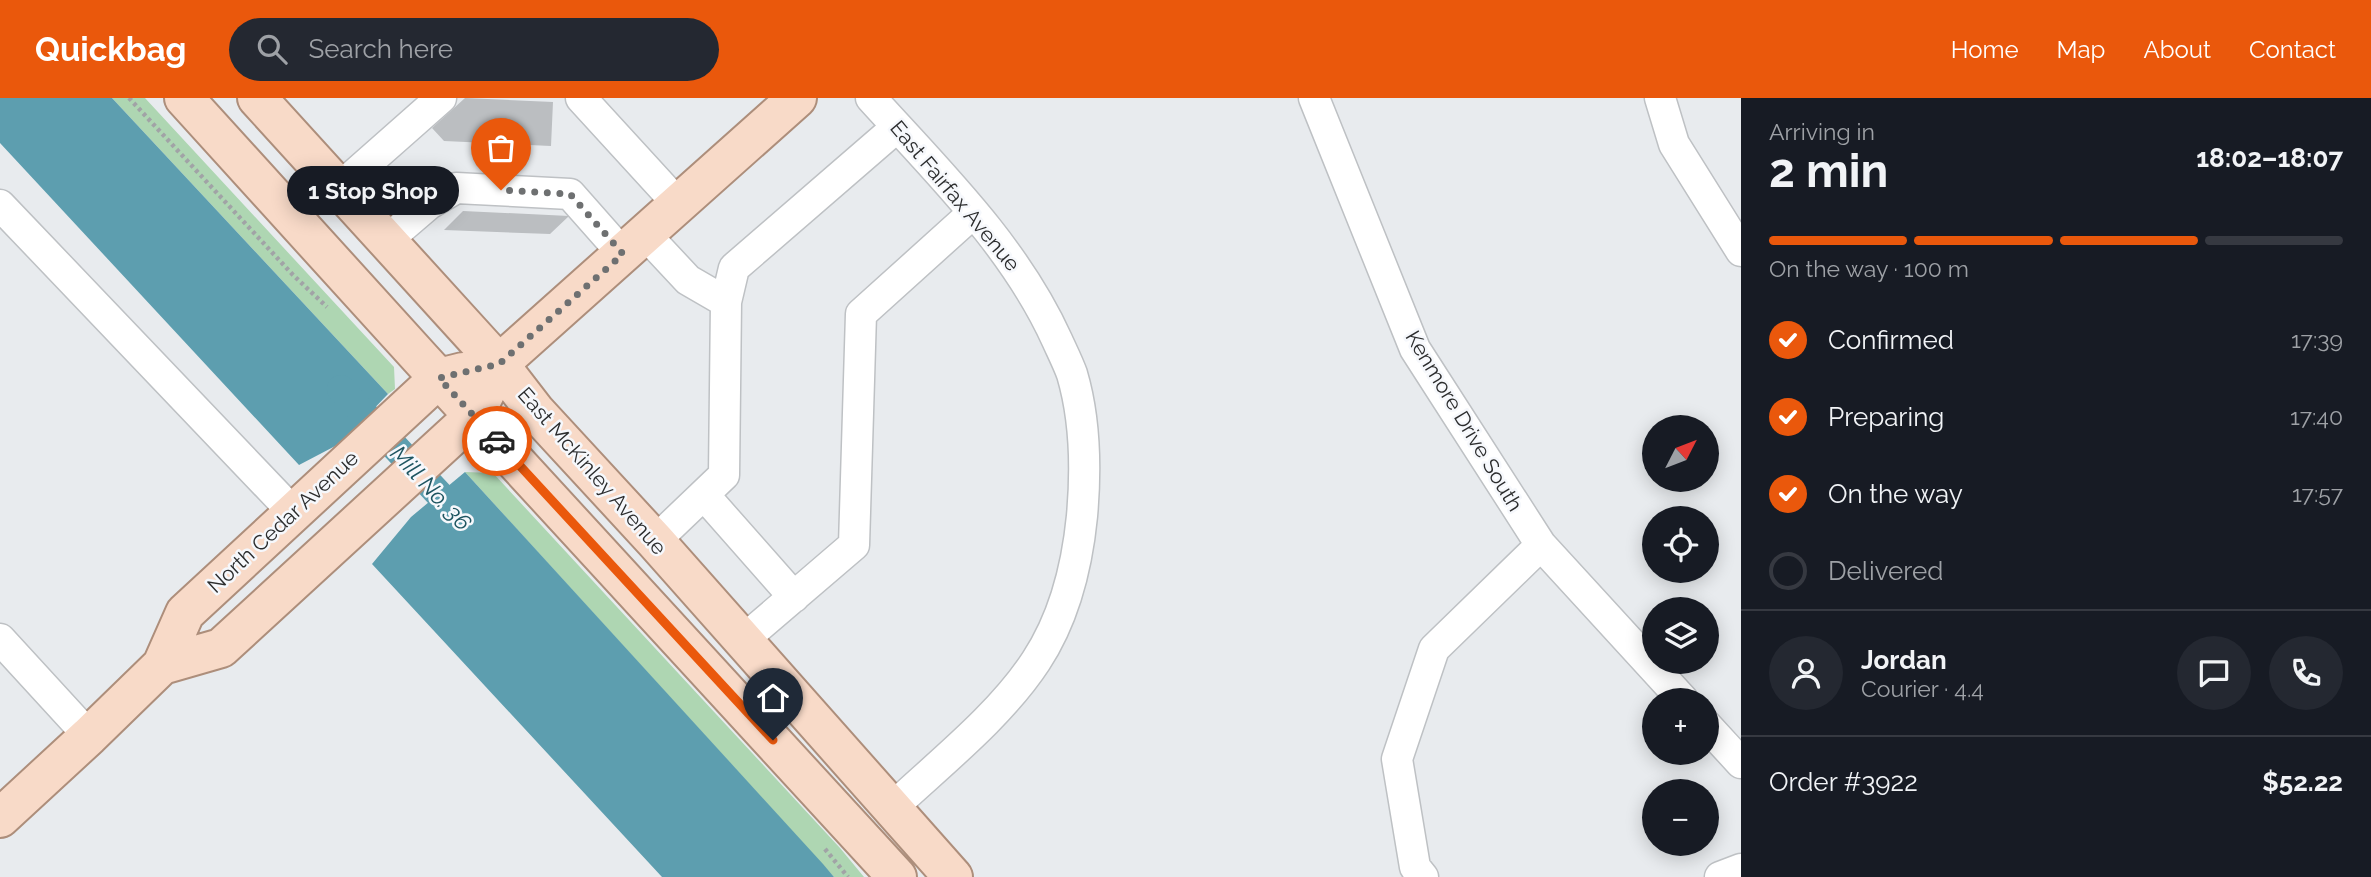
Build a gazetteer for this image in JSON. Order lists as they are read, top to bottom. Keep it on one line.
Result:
{"streets":{"main road":["East McKinley Avenue","North Cedar Avenue"],"street":["East Fairfax Avenue","Kenmore Drive South"]},"crossings":[["East Fairfax Avenue","East McKinley Avenue"],["East McKinley Avenue","North Cedar Avenue"]],"water":["Mill No. 36"],"places":["1 Stop Shop"],"north":"top right","page":{"header":"Quickbag","search":"Search here","nav":["Home","Map","About","Contact"],"heading":["2 min","Arriving in","18:02–18:07"],"panel":["Jordan","Courier · 4.4","Order #3922","$52.22"],"bubble":"1 Stop Shop","bar":"On the way · 100 m","list":[["Confirmed","17:39"],["Preparing","17:40"],["On the way","17:57"],"Delivered"],"map_buttons":["+","−"]}}
